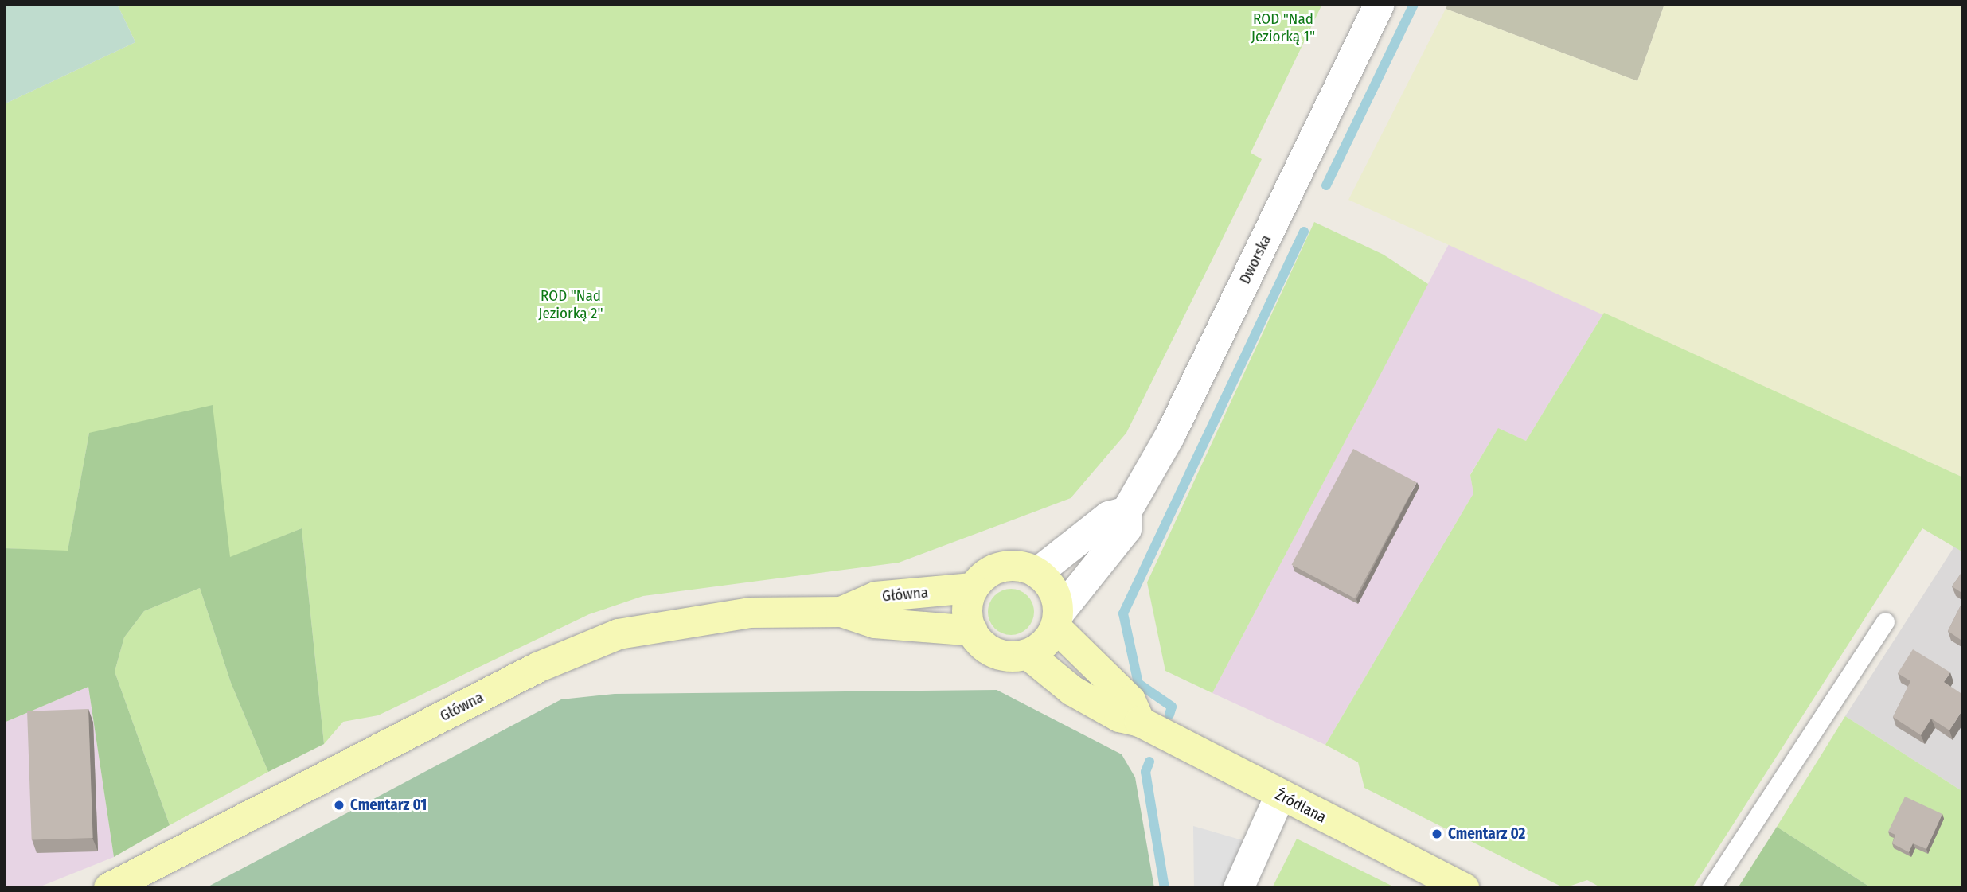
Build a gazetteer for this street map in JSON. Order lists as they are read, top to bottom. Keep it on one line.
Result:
{"streets":{"main road":["Główna","Źródlana"],"street":["Dworska"]},"crossings":[["Dworska","Główna"],["Dworska","Źródlana"],["Główna","Źródlana"]],"parks":["ROD \"Nad Jeziorką 1\"","ROD \"Nad Jeziorką 2\""],"places":["Cmentarz 01","Cmentarz 02"]}
